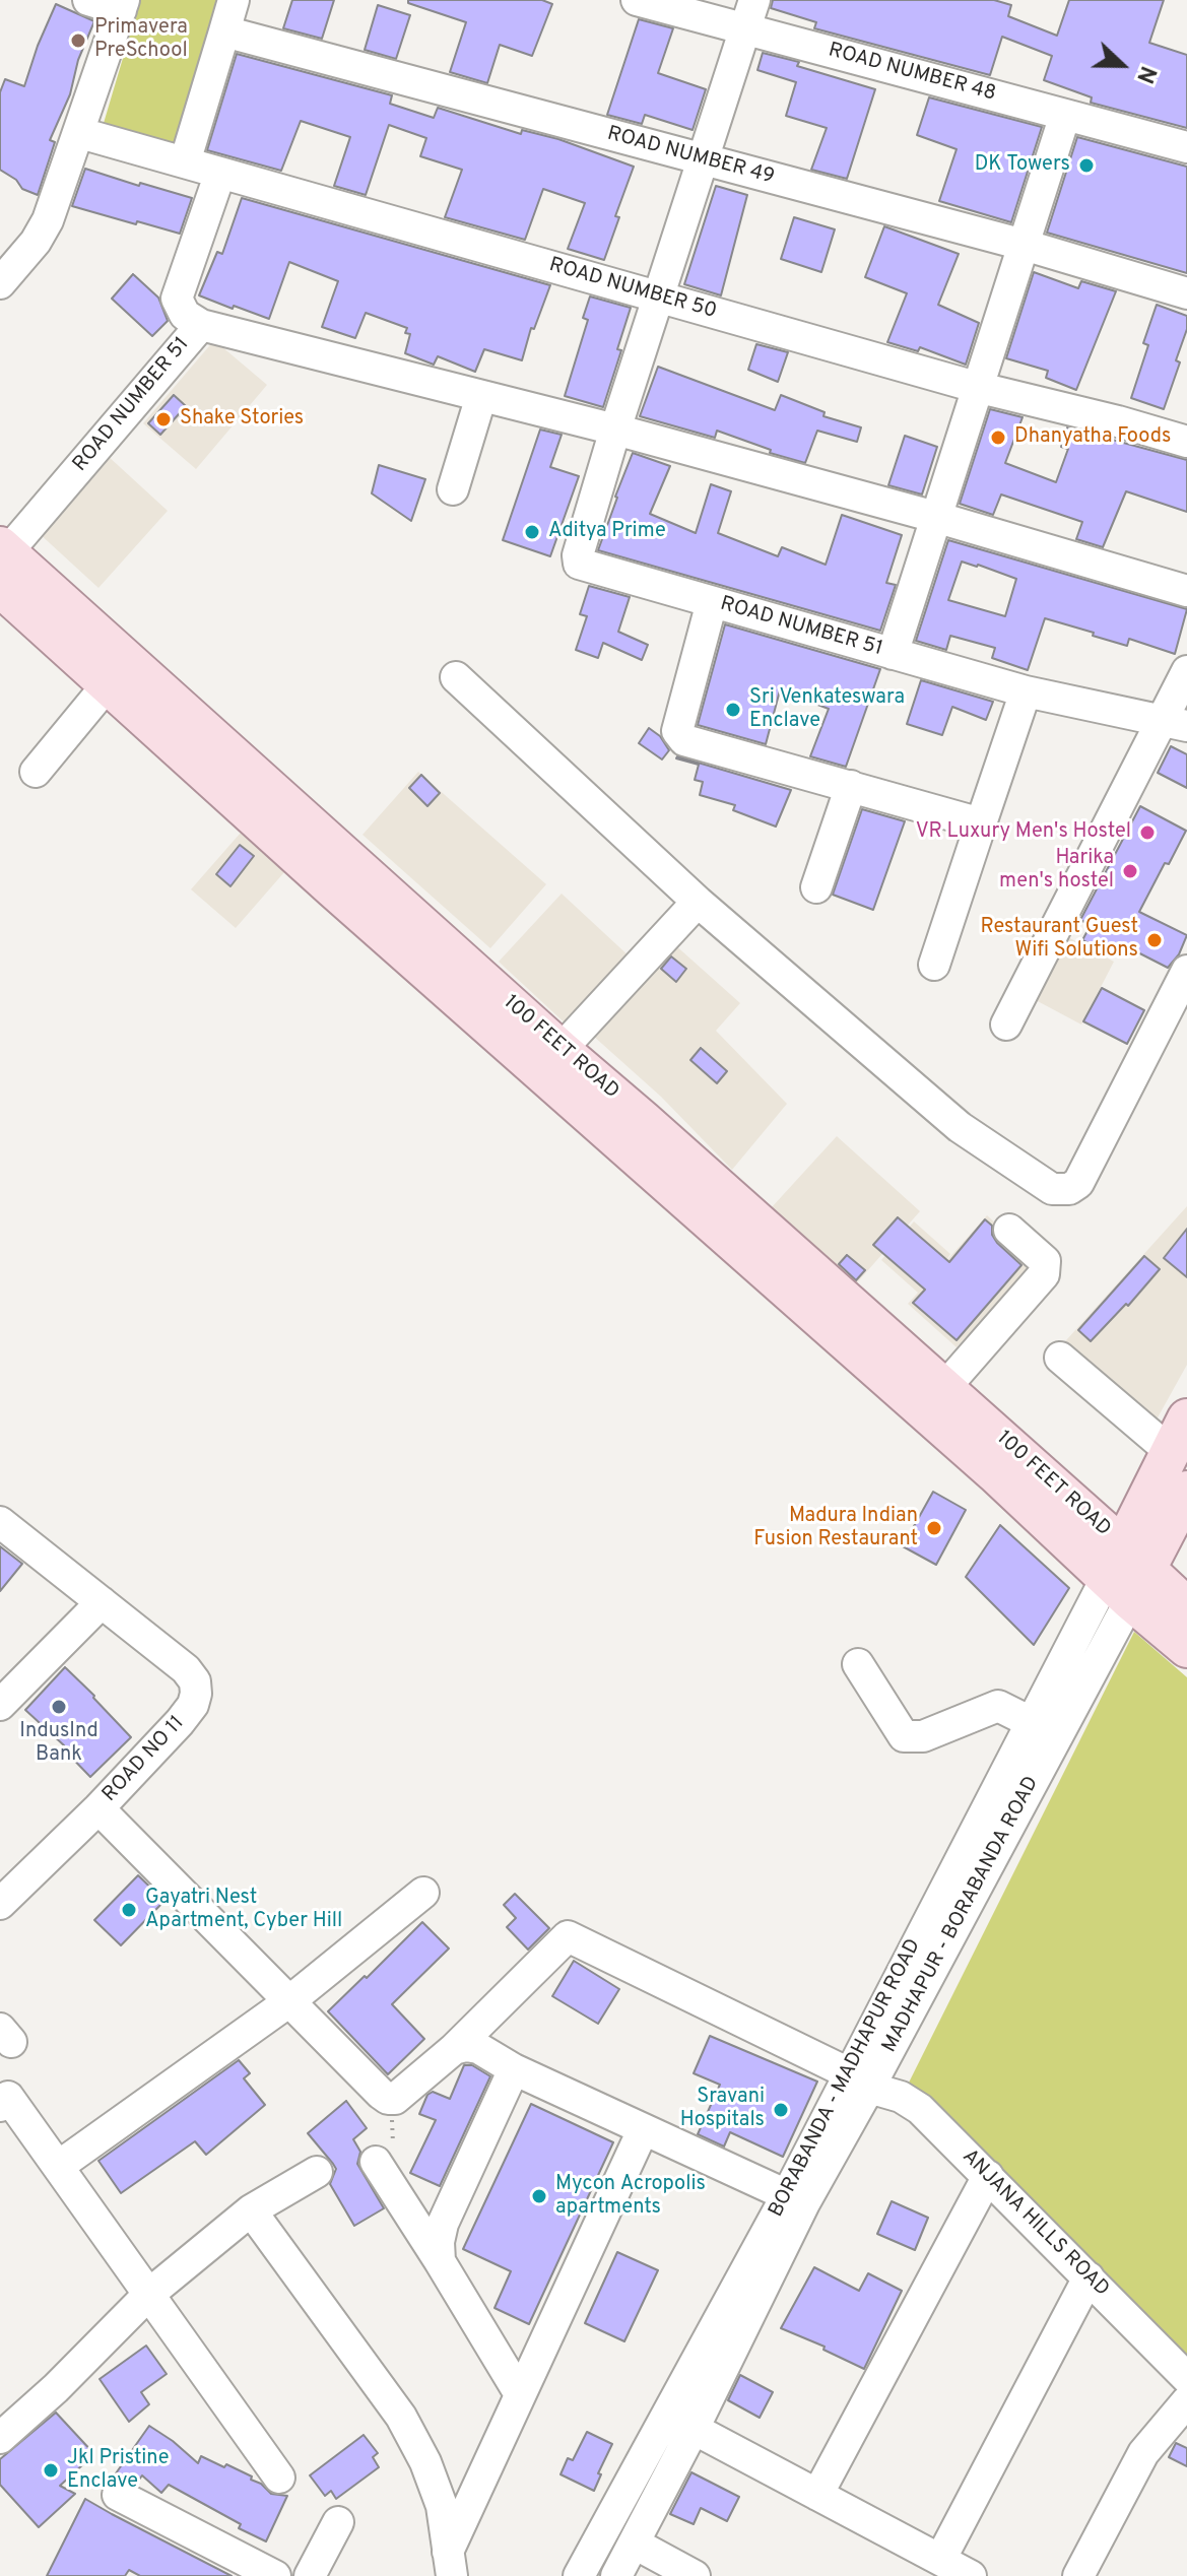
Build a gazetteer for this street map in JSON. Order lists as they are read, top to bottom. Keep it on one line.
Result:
{"streets":{"main road":["100 FEET ROAD"],"street":["ROAD NUMBER 48","ROAD NUMBER 49","ROAD NUMBER 50","ROAD NUMBER 51","ROAD NO 11","MADHAPUR - BORABANDA ROAD","BORABANDA - MADHAPUR ROAD","ANJANA HILLS ROAD"]},"crossings":[["ROAD NUMBER 51","100 FEET ROAD"],["100 FEET ROAD","MADHAPUR - BORABANDA ROAD"],["100 FEET ROAD","BORABANDA - MADHAPUR ROAD"],["MADHAPUR - BORABANDA ROAD","BORABANDA - MADHAPUR ROAD"],["MADHAPUR - BORABANDA ROAD","ANJANA HILLS ROAD"],["BORABANDA - MADHAPUR ROAD","ANJANA HILLS ROAD"]],"places":["Primavera PreSchool","DK Towers","Shake Stories","Dhanyatha Foods","Aditya Prime","Sri Venkateswara Enclave","VR Luxury Men's Hostel","Harika men's hostel","Restaurant Guest Wifi Solutions","Madura Indian Fusion Restaurant","IndusInd Bank","Gayatri Nest Apartment, Cyber Hill","Sravani Hospitals","Mycon Acropolis apartments","Jkl Pristine Enclave"],"north":"right"}
